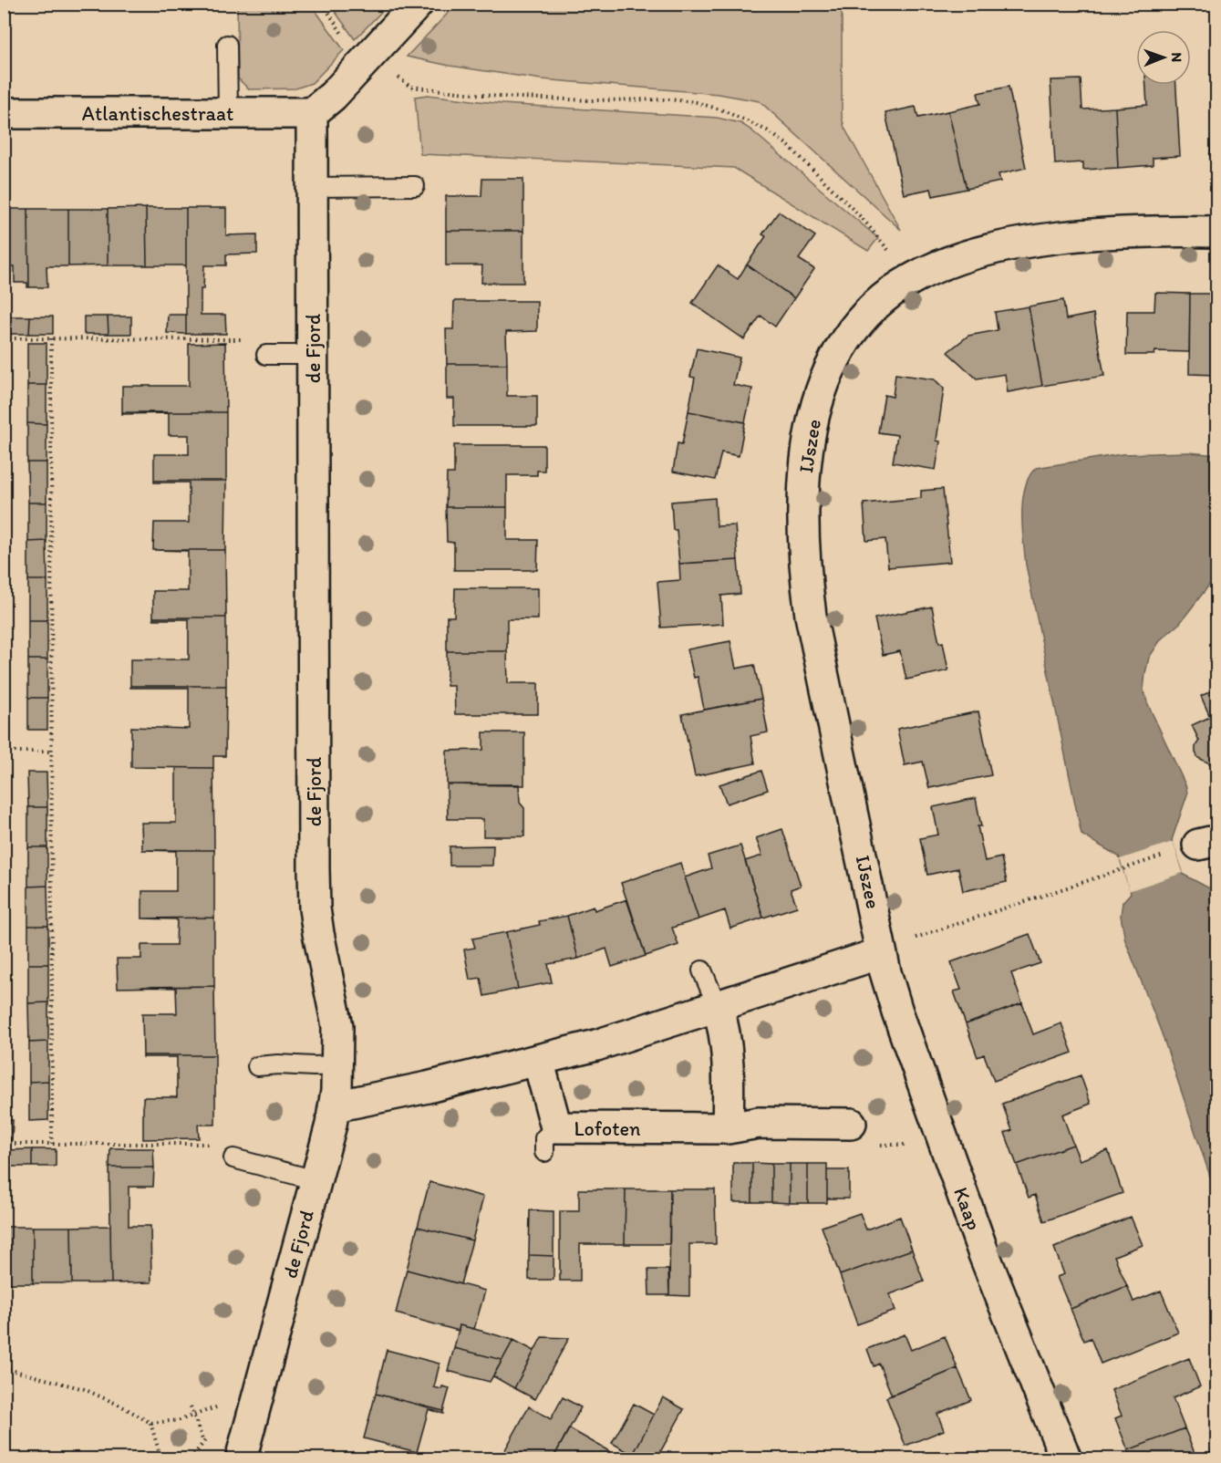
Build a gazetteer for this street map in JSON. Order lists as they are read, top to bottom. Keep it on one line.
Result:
{"streets":{"street":["Atlantischestraat","de Fjord","IJszee","Lofoten","Kaap"]},"crossings":[["Atlantischestraat","de Fjord"],["IJszee","Kaap"]],"north":"right"}
